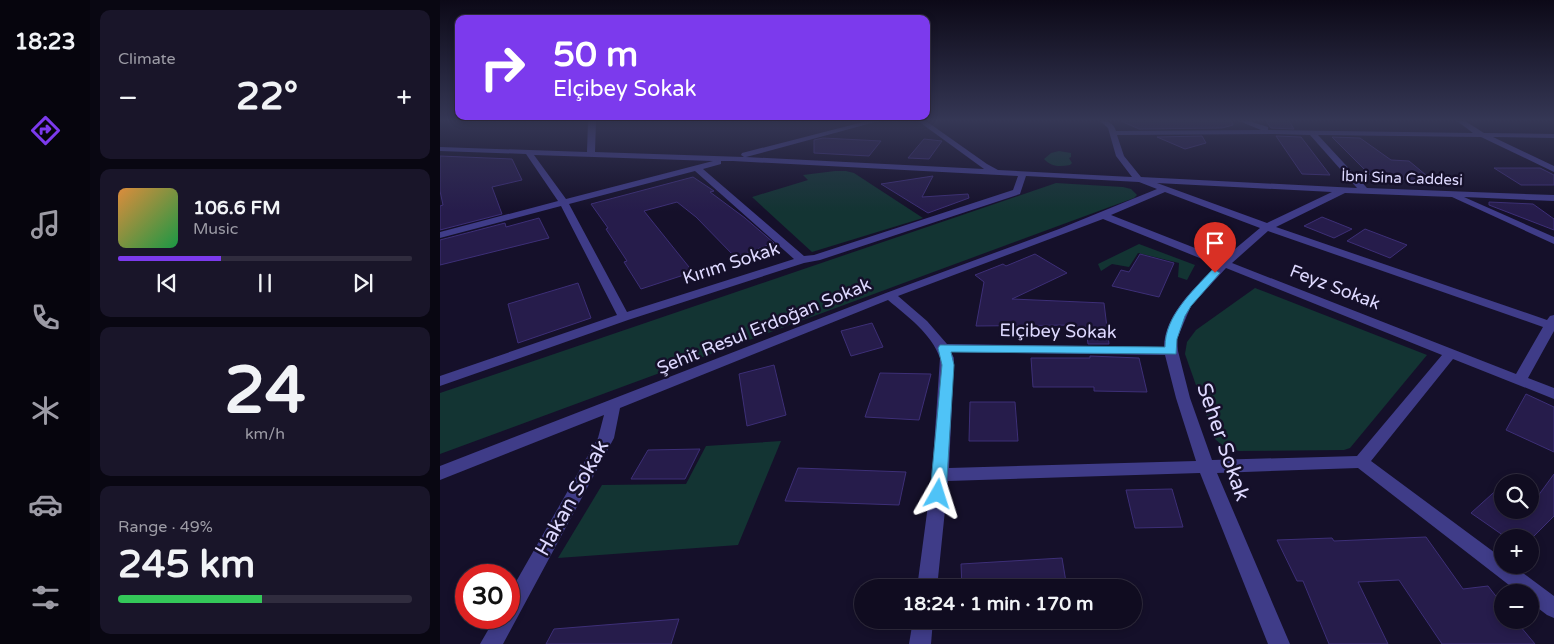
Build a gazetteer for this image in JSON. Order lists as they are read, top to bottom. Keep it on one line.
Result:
{"streets":{"street":["İbni Sina Caddesi","Kırım Sokak","Feyz Sokak","Şehit Resul Erdoğan Sokak","Elçibey Sokak","Seher Sokak","Hakan Sokak"]},"crossings":[["İbni Sina Caddesi","Kırım Sokak"],["İbni Sina Caddesi","Seher Sokak"],["Feyz Sokak","Şehit Resul Erdoğan Sokak"],["Feyz Sokak","Seher Sokak"],["Şehit Resul Erdoğan Sokak","Hakan Sokak"],["Elçibey Sokak","Seher Sokak"]],"page":{"tabs":"18:23","tile":["Climate",["24","km/h"],["Range · 49%","245 km"]],"turn":["50 m","Elçibey Sokak"],"heat":["−","22°","+"],"song":["106.6 FM","Music"],"map_buttons":["+","−"],"limit":"30","trip":"18:24 · 1 min · 170 m"}}
